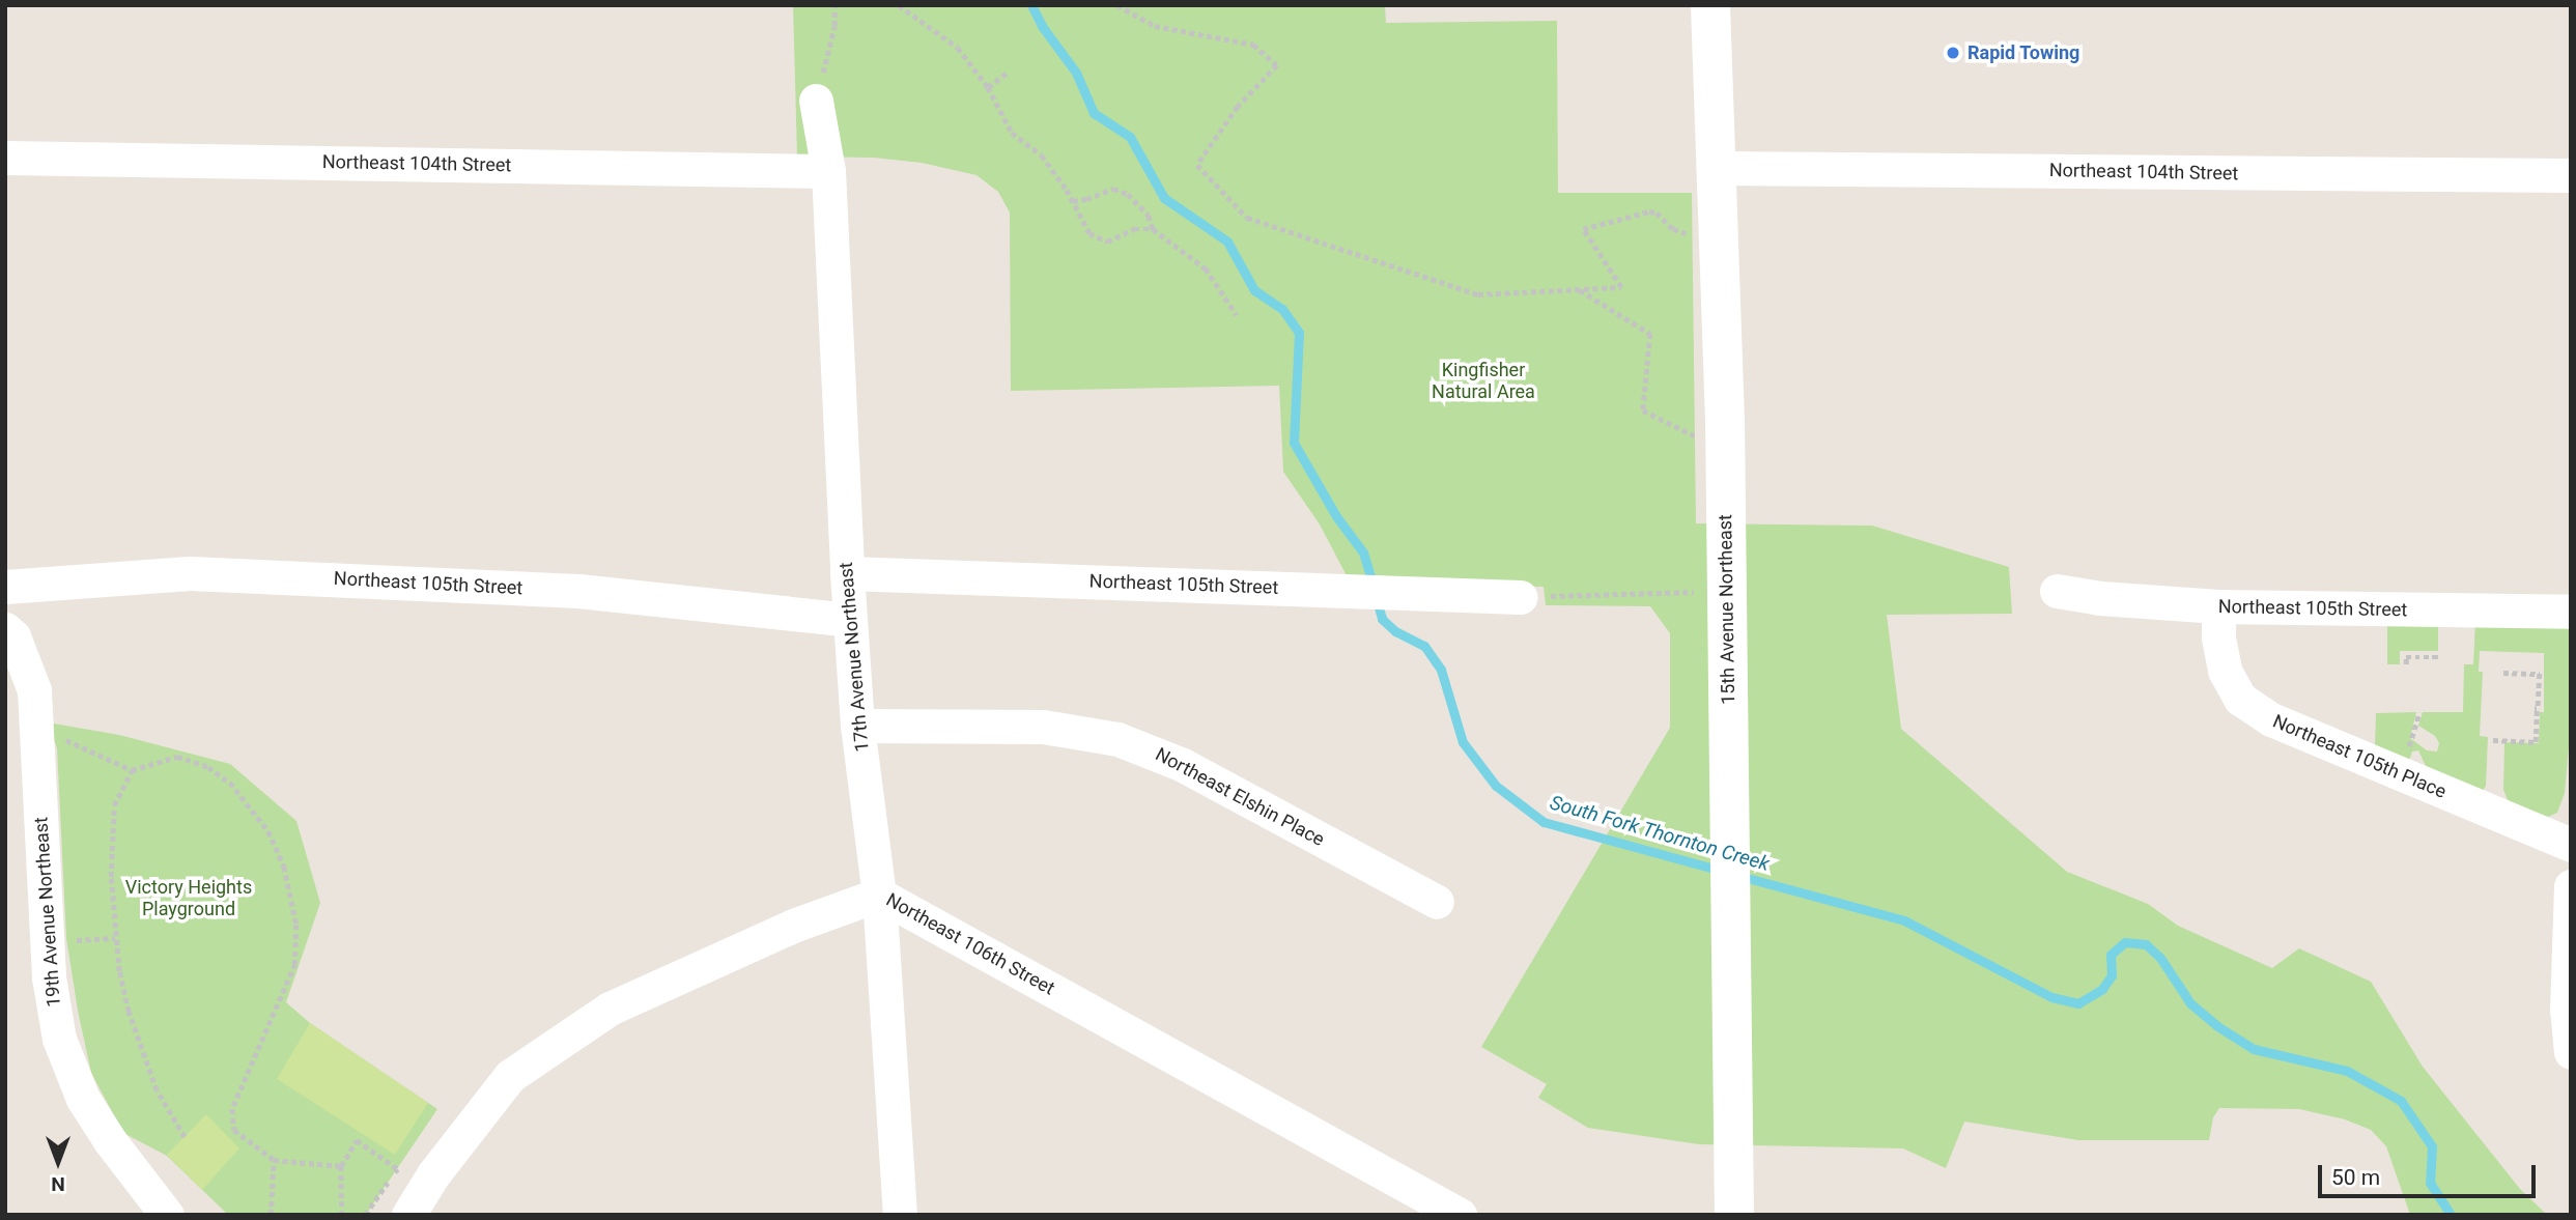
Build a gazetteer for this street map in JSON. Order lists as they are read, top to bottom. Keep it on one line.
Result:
{"streets":{"street":["Northeast 104th Street","Northeast 105th Street","15th Avenue Northeast","17th Avenue Northeast","Northeast 105th Place","Northeast Elshin Place","19th Avenue Northeast","Northeast 106th Street"]},"crossings":[["Northeast 104th Street","15th Avenue Northeast"],["Northeast 104th Street","17th Avenue Northeast"],["Northeast 105th Street","17th Avenue Northeast"],["Northeast 105th Street","Northeast 105th Place"],["17th Avenue Northeast","Northeast Elshin Place"],["17th Avenue Northeast","Northeast 106th Street"]],"water":["South Fork Thornton Creek"],"parks":["Kingfisher Natural Area","Victory Heights Playground"],"places":["Rapid Towing"],"scale_bar":"50 m","north":"bottom"}
